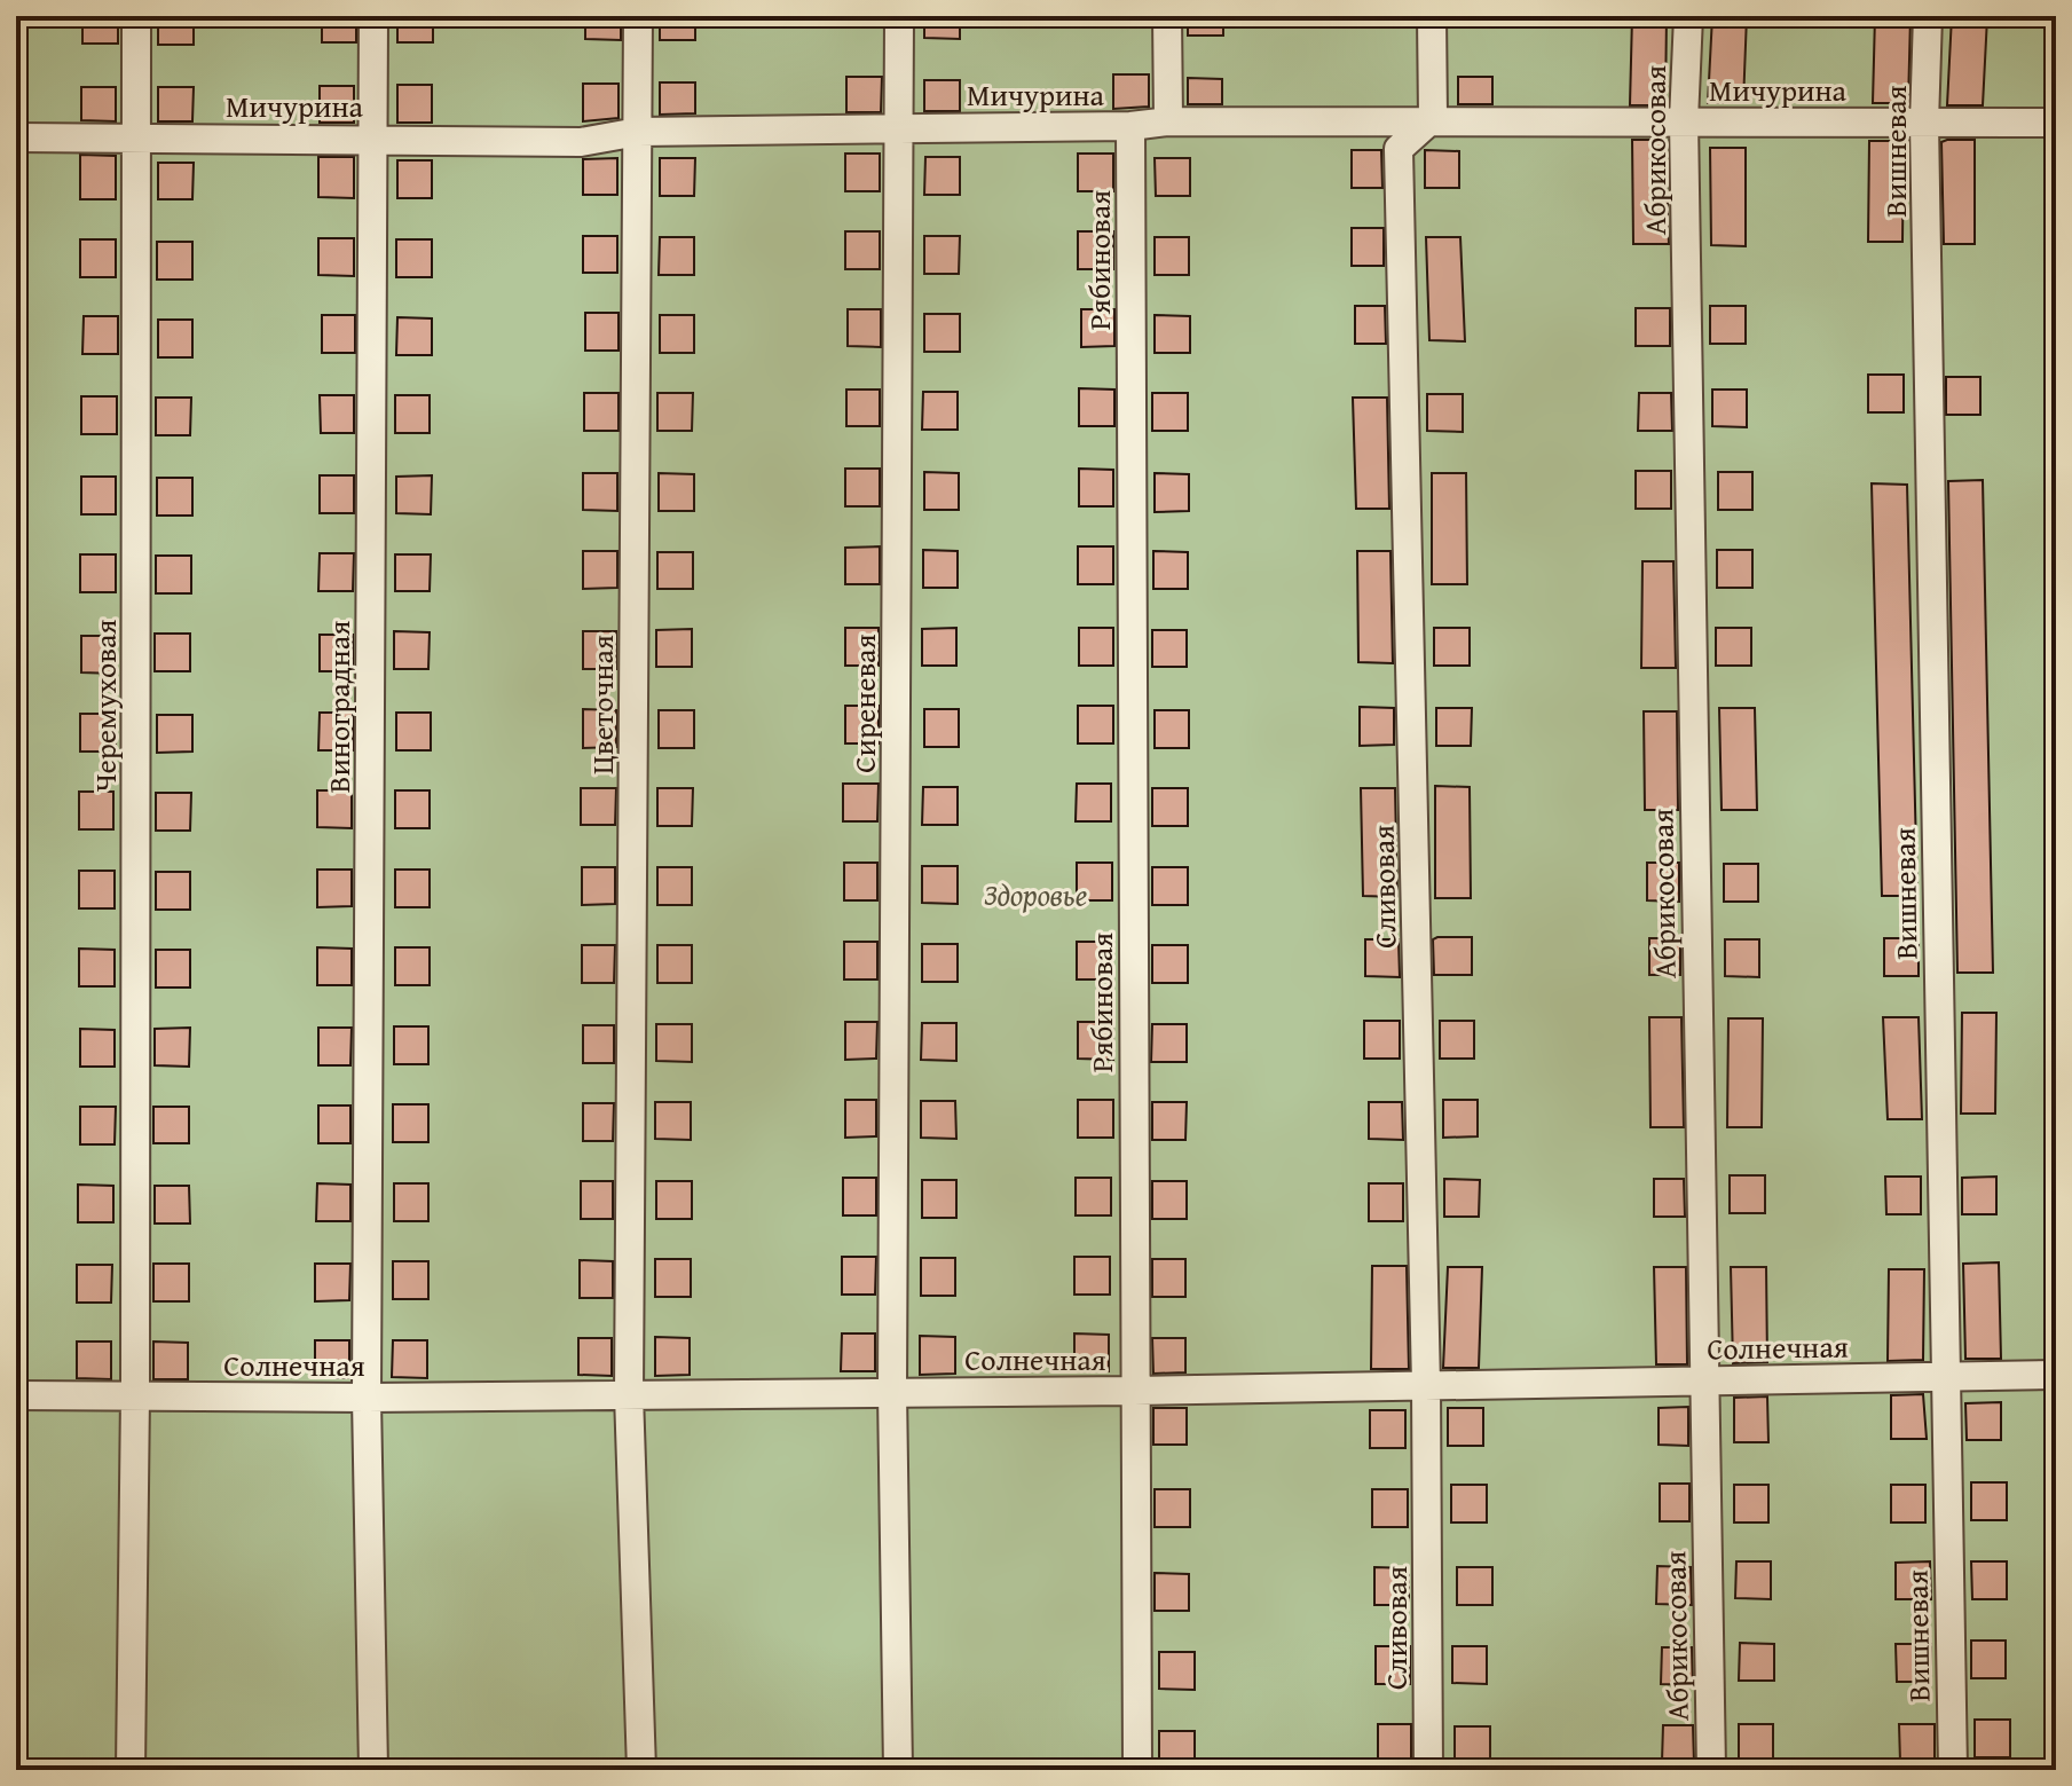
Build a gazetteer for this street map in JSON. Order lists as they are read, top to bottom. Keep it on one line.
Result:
{"streets":{"street":["Мичурина","Абрикосовая","Вишневая","Рябиновая","Сиреневая","Цветочная","Черемуховая","Виноградная","Сливовая","Солнечная"]},"crossings":[["Мичурина","Абрикосовая"],["Мичурина","Вишневая"],["Мичурина","Рябиновая"],["Мичурина","Сиреневая"],["Мичурина","Цветочная"],["Мичурина","Черемуховая"],["Мичурина","Виноградная"],["Мичурина","Сливовая"],["Абрикосовая","Солнечная"],["Вишневая","Солнечная"],["Рябиновая","Солнечная"],["Сиреневая","Солнечная"],["Цветочная","Солнечная"],["Черемуховая","Солнечная"],["Виноградная","Солнечная"],["Сливовая","Солнечная"]],"parks":["Здоровье"]}
